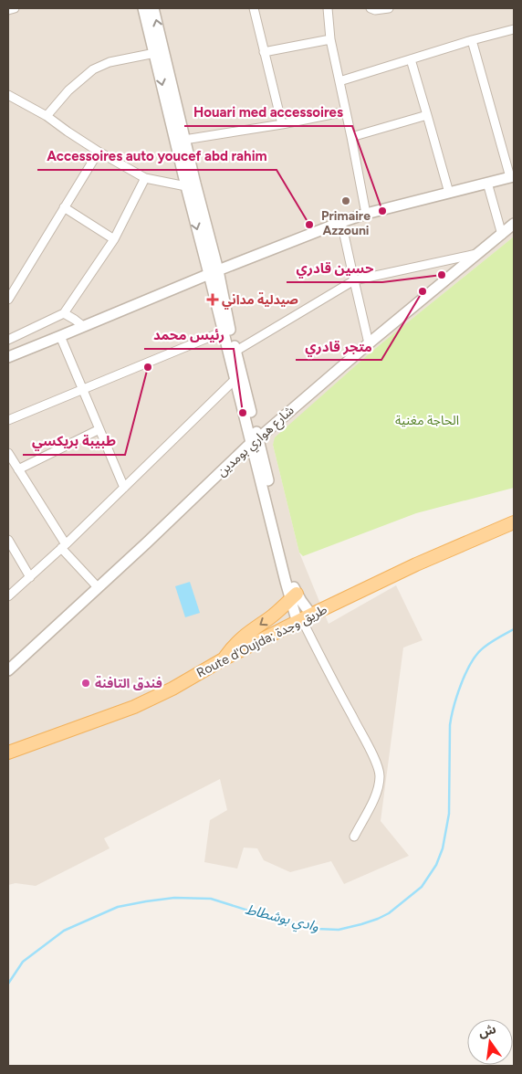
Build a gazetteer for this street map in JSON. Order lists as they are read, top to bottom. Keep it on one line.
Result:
{"streets":{"main road":["Route d'Oujda; طريق وجدة"],"street":["شارع هواري بومدين"]},"water":["وادي بوشطاط"],"parks":["الحاجة مغنية"],"places":{"other":["Primaire Azzouni","Houari med accessoires","Accessoires auto youcef abd rahim","حسين قادري","متجر قادري","طبيبة بريكسي","رئيس محمد","فندق التافنة"],"health":["صيدلية مداني"]},"north":"top"}
